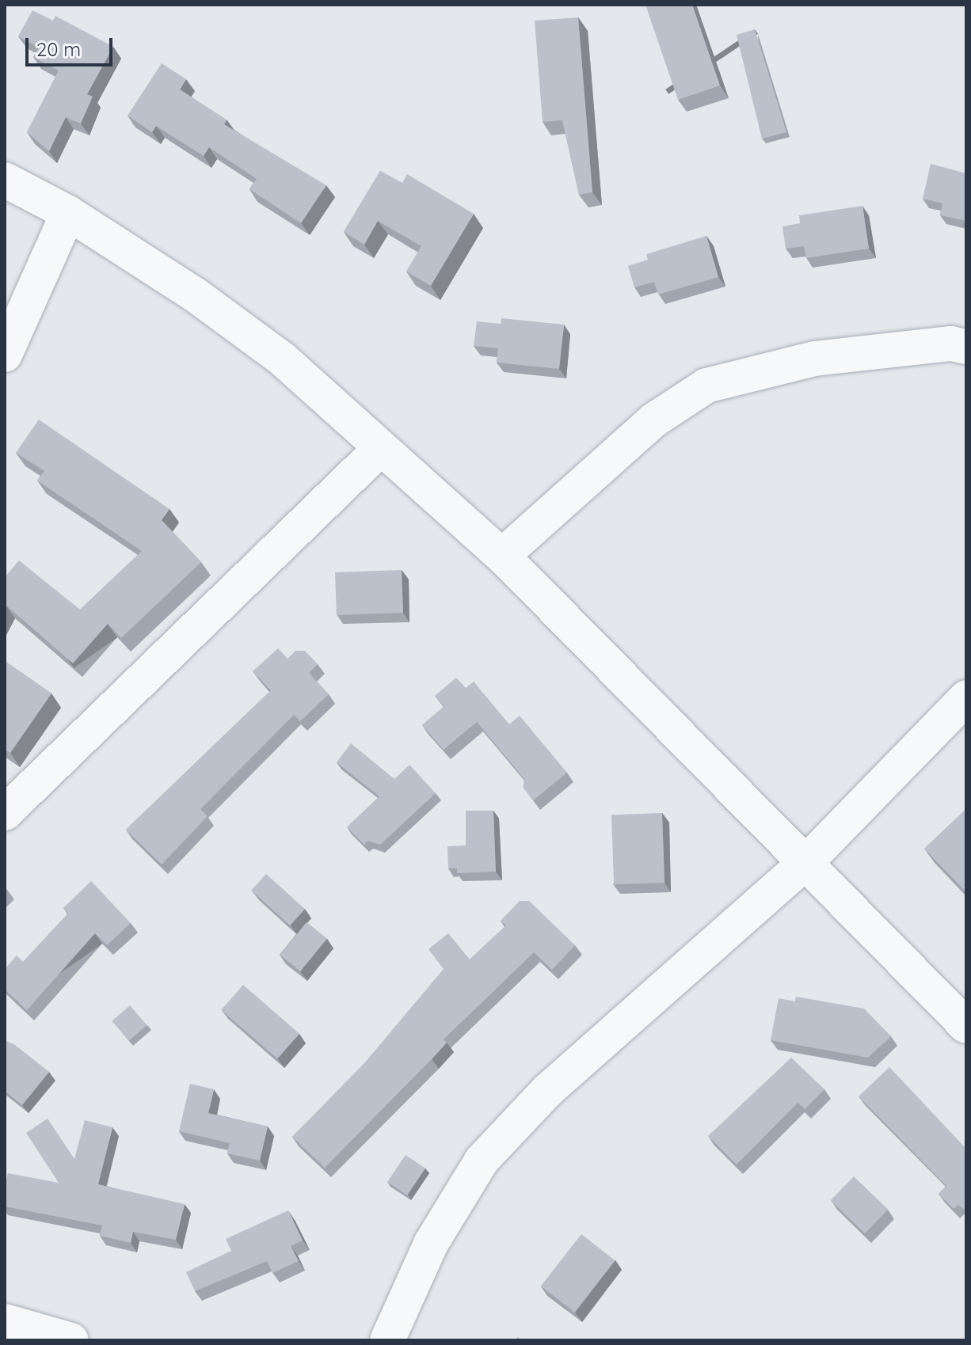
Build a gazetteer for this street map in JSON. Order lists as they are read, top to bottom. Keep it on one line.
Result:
{"scale_bar":"20 m"}
